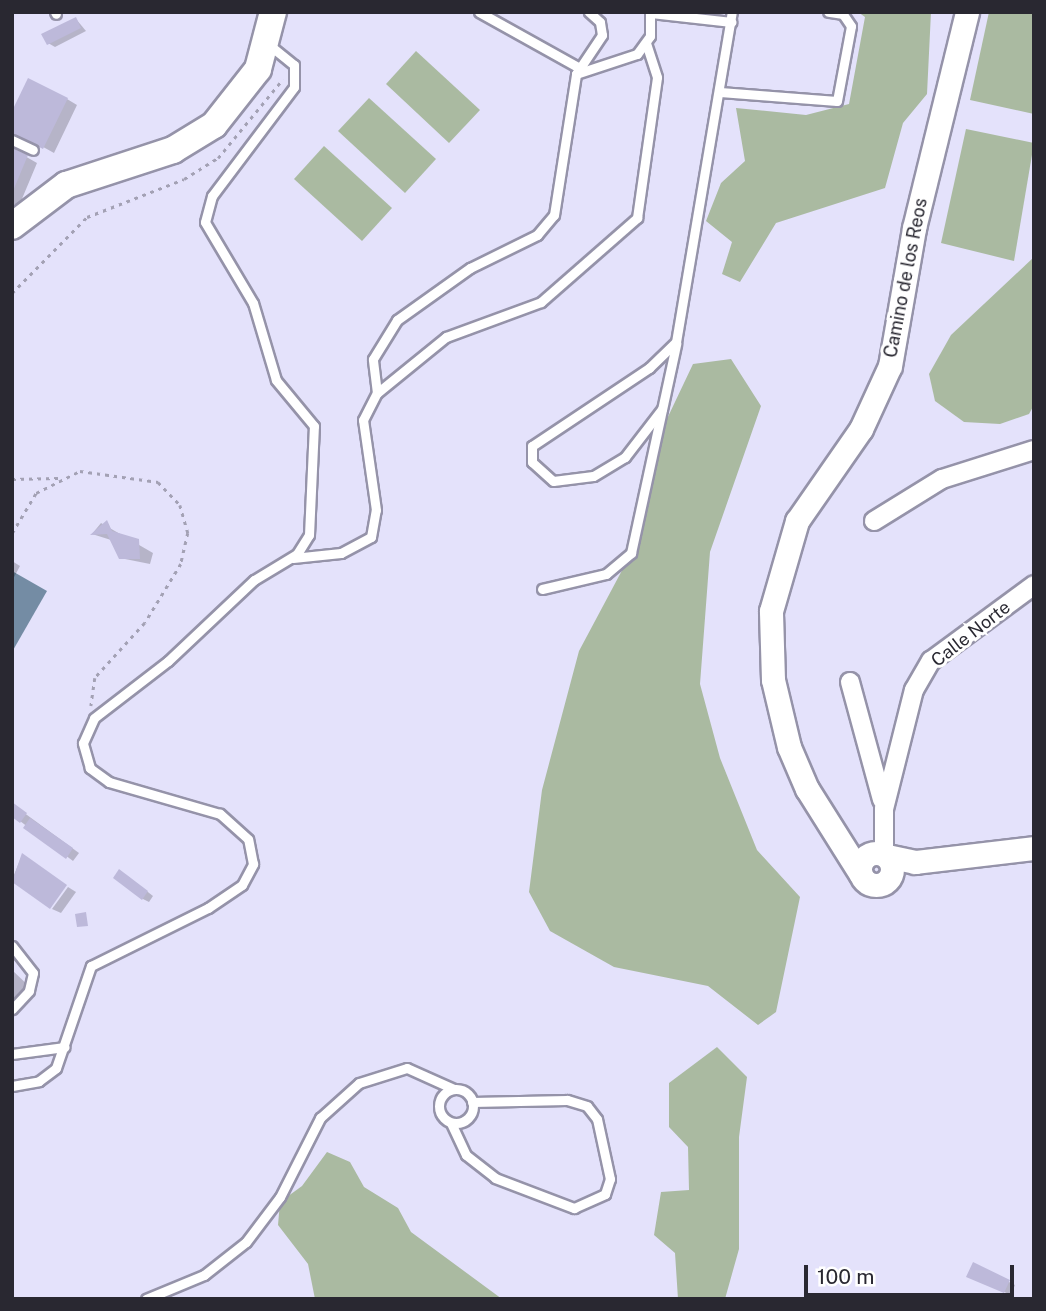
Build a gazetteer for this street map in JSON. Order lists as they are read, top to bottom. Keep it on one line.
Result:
{"streets":{"street":["Camino de los Reos","Calle Norte"]},"scale_bar":"100 m"}
